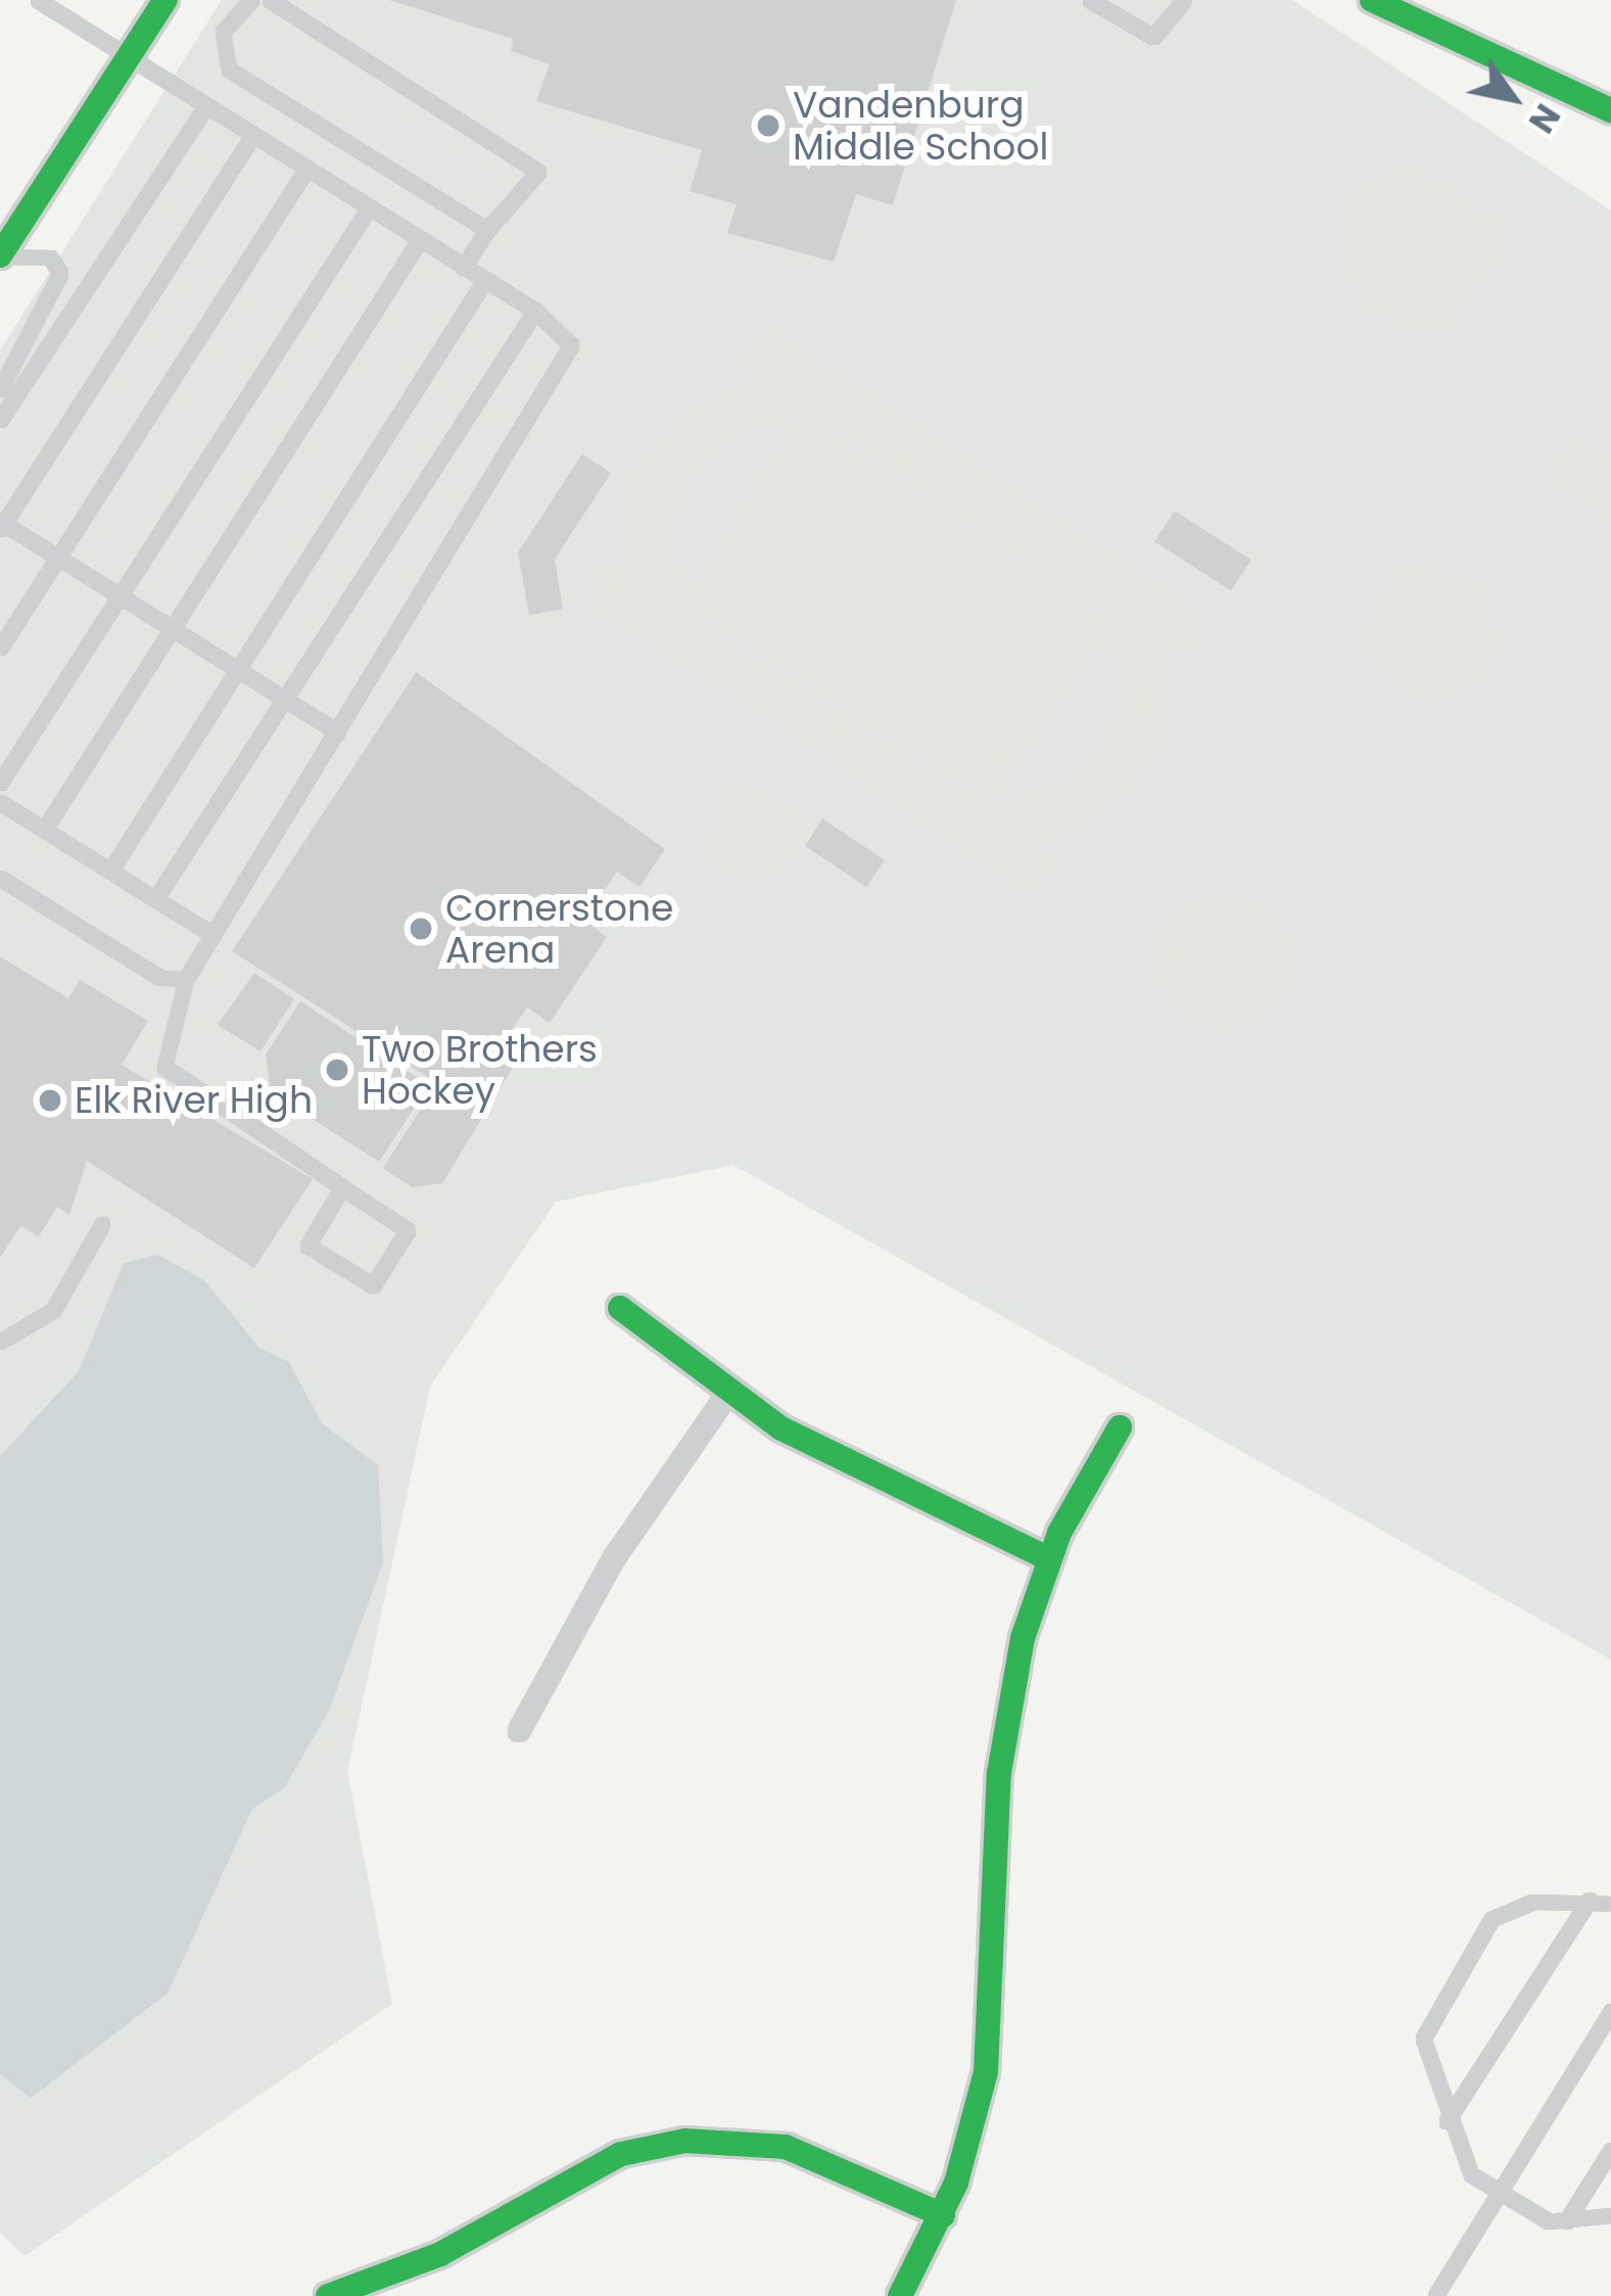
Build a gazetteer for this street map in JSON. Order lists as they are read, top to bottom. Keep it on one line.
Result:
{"places":["Vandenburg Middle School","Cornerstone Arena","Two Brothers Hockey","Elk River High"],"north":"bottom right"}
